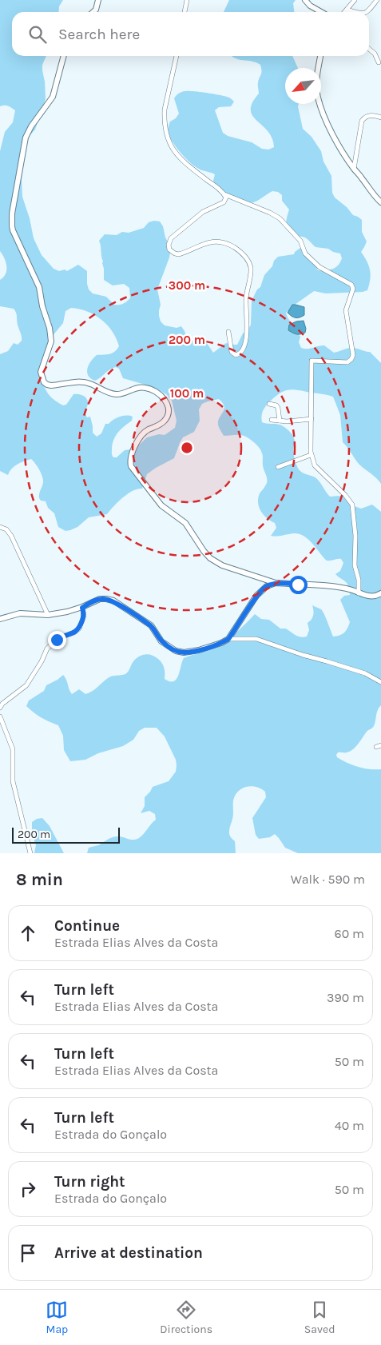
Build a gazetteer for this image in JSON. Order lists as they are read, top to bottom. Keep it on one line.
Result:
{"scale_bar":"200 m","north":"bottom left","page":{"search":"Search here","scale":"200 m","heading":["8 min","Walk · 590 m"],"list":[["Continue","Estrada Elias Alves da Costa","60 m"],["Turn left","Estrada Elias Alves da Costa","390 m"],["Turn left","Estrada Elias Alves da Costa","50 m"],["Turn left","Estrada do Gonçalo","40 m"],["Turn right","Estrada do Gonçalo","50 m"],"Arrive at destination"],"nav":["Map","Directions","Saved"]},"rings":["300 m","200 m","100 m"]}
